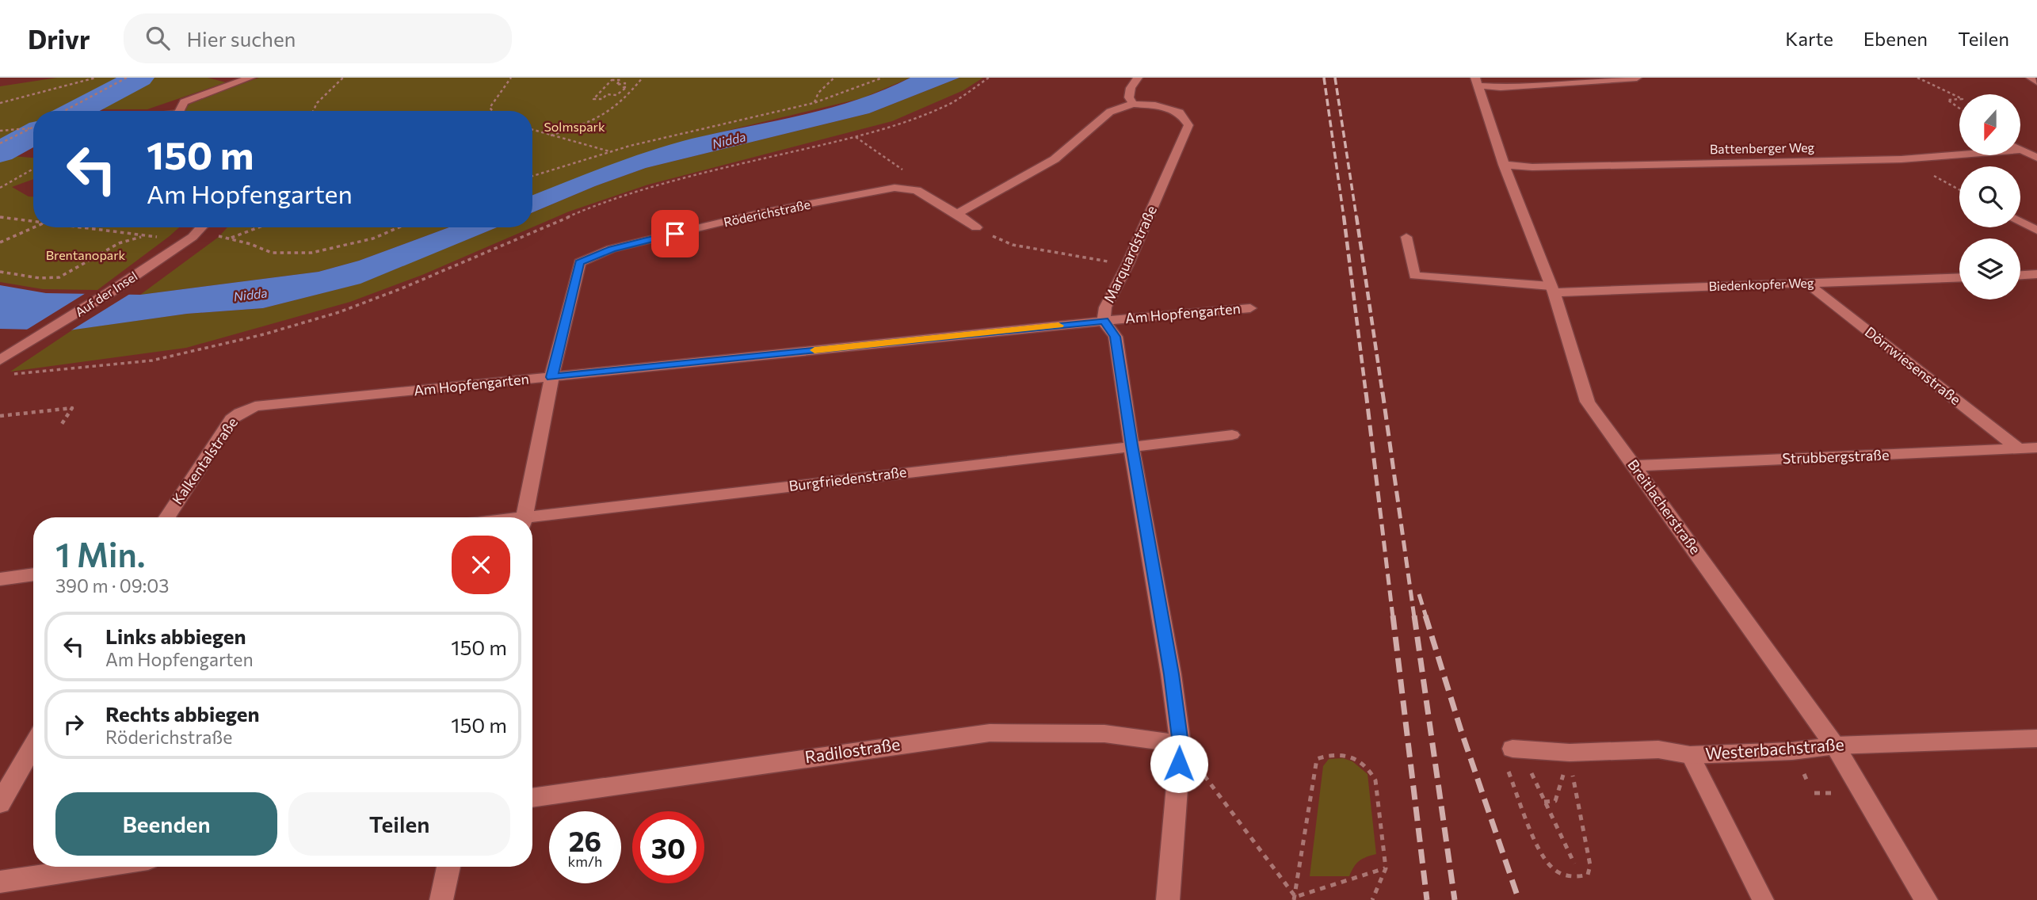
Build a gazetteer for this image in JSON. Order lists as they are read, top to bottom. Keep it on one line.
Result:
{"streets":{"street":["Battenberger Weg","Röderichstraße","Marquardstraße","Biedenkopfer Weg","Auf der Insel","Am Hopfengarten","Dörrwiesenstraße","Strubbergstraße","Kalkentalstraße","Burgfriedenstraße","Breitlacherstraße","Westerbachstraße","Radilostraße"]},"crossings":[["Battenberger Weg","Breitlacherstraße"],["Röderichstraße","Am Hopfengarten"],["Marquardstraße","Am Hopfengarten"],["Marquardstraße","Burgfriedenstraße"],["Marquardstraße","Radilostraße"],["Biedenkopfer Weg","Dörrwiesenstraße"],["Biedenkopfer Weg","Breitlacherstraße"],["Am Hopfengarten","Kalkentalstraße"],["Dörrwiesenstraße","Strubbergstraße"],["Strubbergstraße","Breitlacherstraße"],["Breitlacherstraße","Westerbachstraße"]],"water":["Nidda"],"parks":["Solmspark","Brentanopark"],"north":"bottom","page":{"header":"Drivr","search":"Hier suchen","nav":["Karte","Ebenen","Teilen"],"turn":["150 m","Am Hopfengarten"],"heading":["1 Min.","390 m · 09:03"],"list":[{"name":"Links abbiegen","note":"Am Hopfengarten","value":"150 m"},{"name":"Rechts abbiegen","note":"Röderichstraße","value":"150 m"}],"buttons":["Beenden","Teilen"],"speed":"26 km/h","limit":"30"}}
